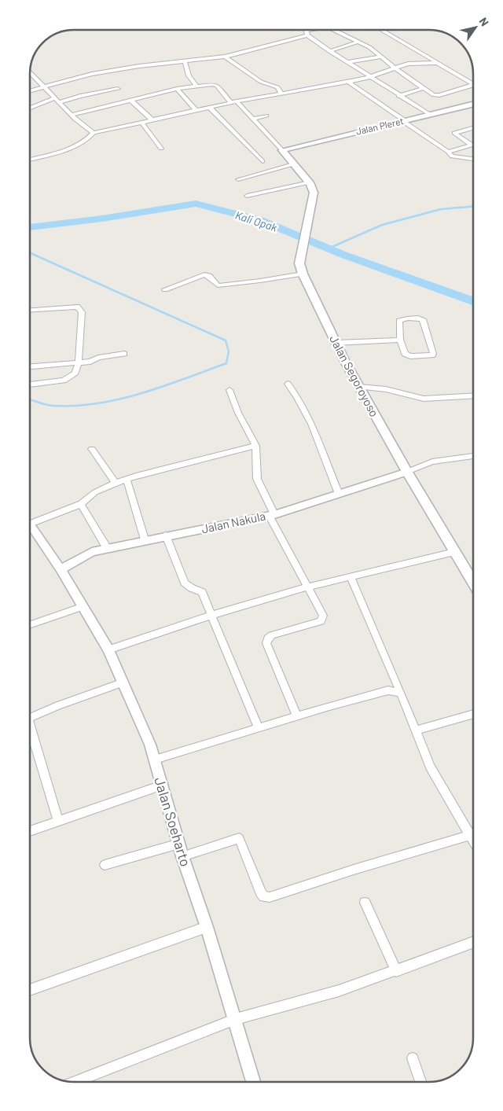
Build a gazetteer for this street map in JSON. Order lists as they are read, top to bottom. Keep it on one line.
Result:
{"streets":{"main road":["Jalan Pleret","Jalan Segoroyoso"],"street":["Jalan Nakula","Jalan Soeharto"]},"crossings":[["Jalan Pleret","Jalan Segoroyoso"],["Jalan Segoroyoso","Jalan Nakula"],["Jalan Nakula","Jalan Soeharto"]],"water":["Kali Opak"],"north":"top right"}
